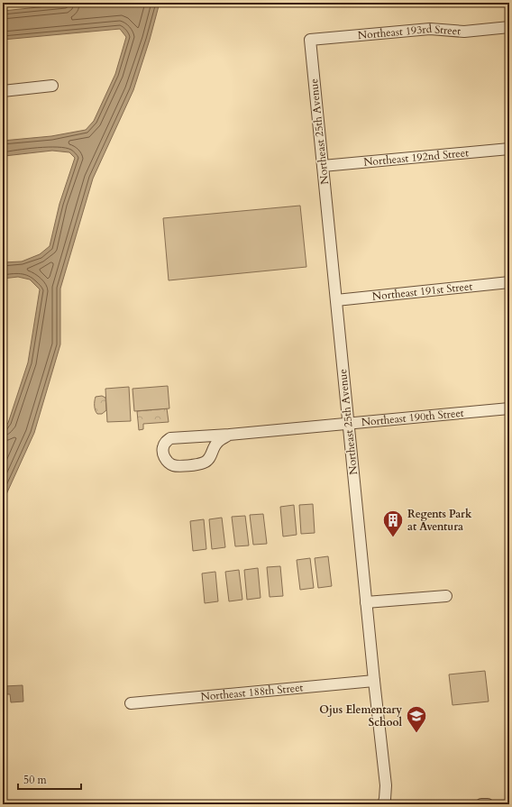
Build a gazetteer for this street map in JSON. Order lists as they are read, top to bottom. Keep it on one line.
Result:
{"streets":{"street":["Northeast 193rd Street","Northeast 25th Avenue","Northeast 192nd Street","Northeast 191st Street","Northeast 190th Street","Northeast 188th Street"]},"crossings":[["Northeast 193rd Street","Northeast 25th Avenue"],["Northeast 25th Avenue","Northeast 192nd Street"],["Northeast 25th Avenue","Northeast 191st Street"],["Northeast 25th Avenue","Northeast 190th Street"],["Northeast 25th Avenue","Northeast 188th Street"]],"places":{"building":["Regents Park at Aventura"],"school or university":["Ojus Elementary School"]},"scale_bar":"50 m"}
